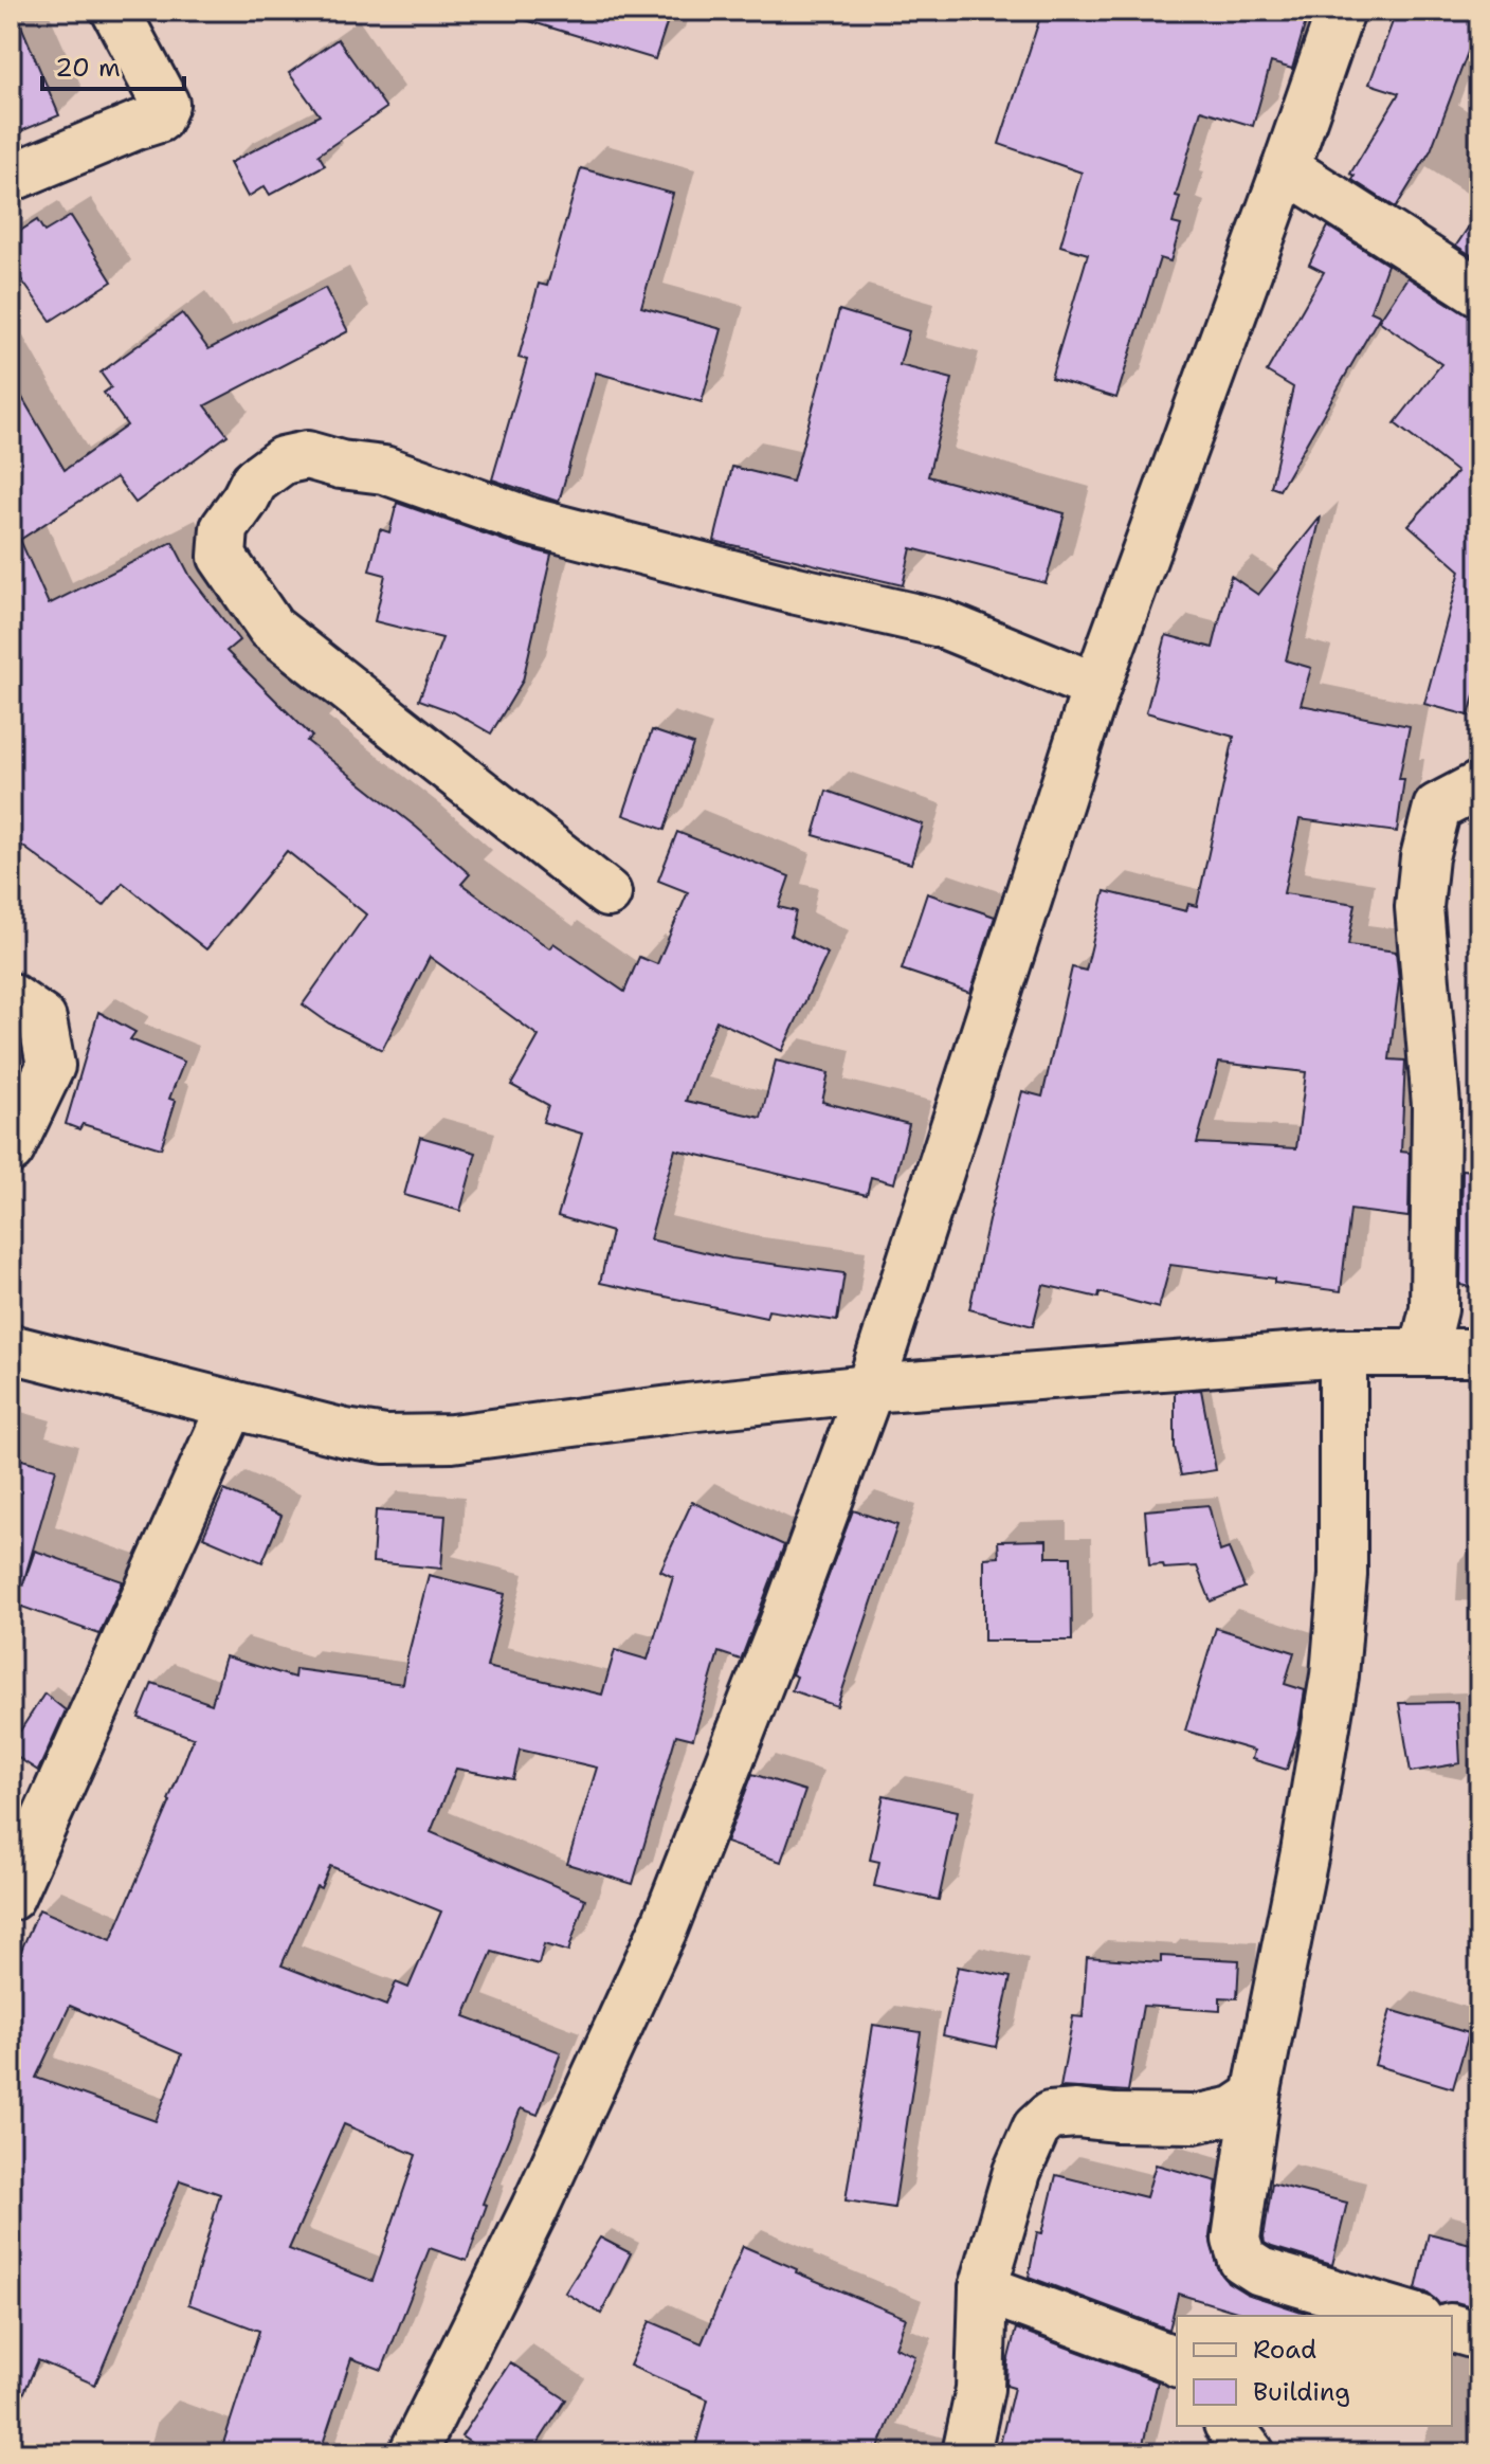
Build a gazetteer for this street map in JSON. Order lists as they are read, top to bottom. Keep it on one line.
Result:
{"legend":["Road","Building"],"scale_bar":"20 m"}
